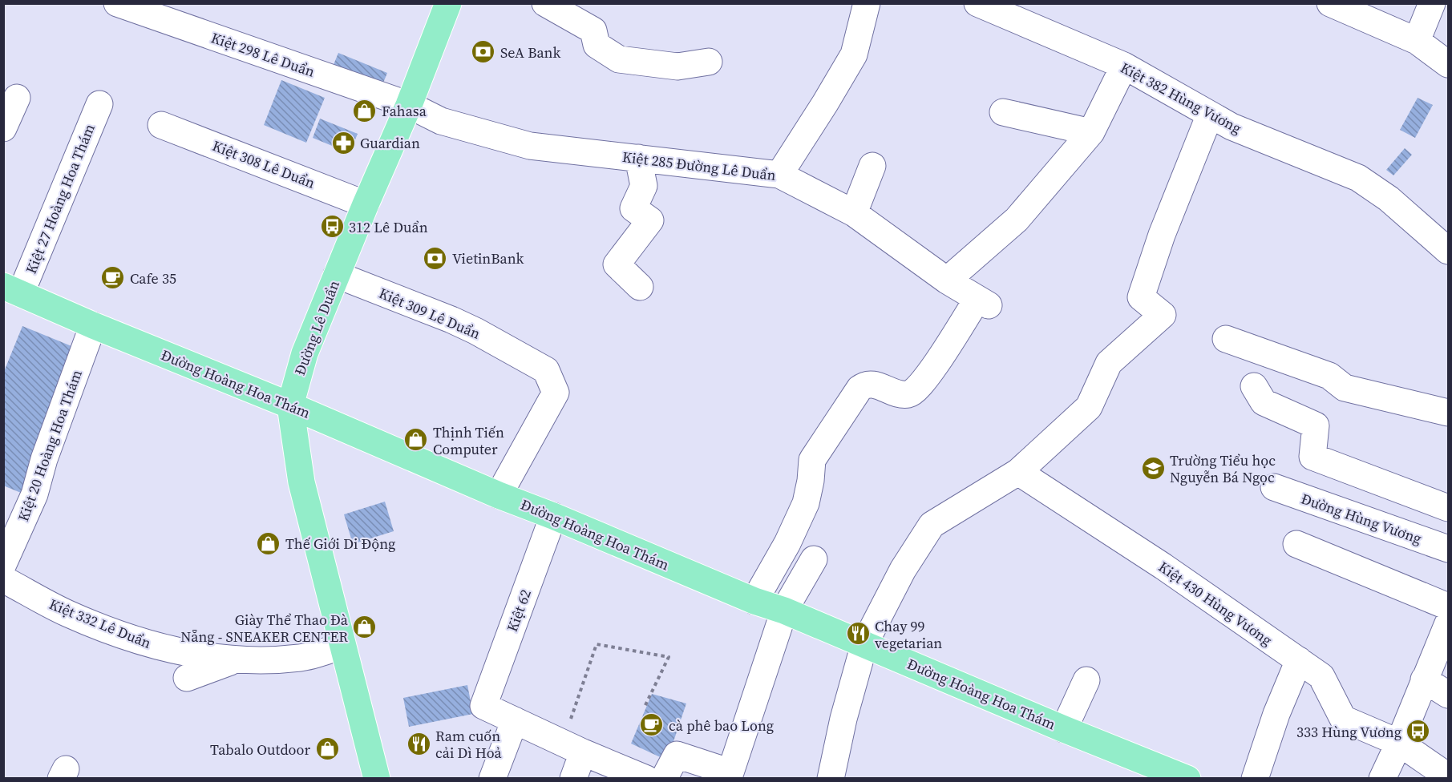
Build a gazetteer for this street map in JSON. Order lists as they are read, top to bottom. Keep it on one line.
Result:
{"streets":{"main road":["Đường Lê Duẩn","Đường Hoàng Hoa Thám"],"street":["Kiệt 298 Lê Duẩn","Kiệt 382 Hùng Vương","Kiệt 308 Lê Duẩn","Kiệt 285 Đường Lê Duẩn","Kiệt 27 Hoàng Hoa Thám","Kiệt 309 Lê Duẩn","Kiệt 20 Hoàng Hoa Thám","Đường Hùng Vương","Kiệt 430 Hùng Vương","Kiệt 62","Kiệt 332 Lê Duẩn"]},"crossings":[["Kiệt 298 Lê Duẩn","Kiệt 285 Đường Lê Duẩn"],["Kiệt 298 Lê Duẩn","Đường Lê Duẩn"],["Kiệt 308 Lê Duẩn","Đường Lê Duẩn"],["Kiệt 285 Đường Lê Duẩn","Đường Lê Duẩn"],["Kiệt 285 Đường Lê Duẩn","Đường Hoàng Hoa Thám"],["Kiệt 27 Hoàng Hoa Thám","Đường Hoàng Hoa Thám"],["Kiệt 309 Lê Duẩn","Đường Lê Duẩn"],["Kiệt 309 Lê Duẩn","Đường Hoàng Hoa Thám"],["Đường Lê Duẩn","Đường Hoàng Hoa Thám"],["Đường Lê Duẩn","Kiệt 332 Lê Duẩn"],["Đường Hoàng Hoa Thám","Kiệt 20 Hoàng Hoa Thám"],["Đường Hoàng Hoa Thám","Kiệt 62"]],"places":{"bank":["SeA Bank","VietinBank"],"shop":["Fahasa","Thịnh Tiến Computer","Thế Giới Di Động","Giày Thể Thao Đà Nẵng - SNEAKER CENTER","Tabalo Outdoor"],"pharmacy":["Guardian"],"bus stop":["312 Lê Duẩn","333 Hùng Vương"],"cafe":["Cafe 35","cà phê bao Long"],"school or university":["Trường Tiểu học Nguyễn Bá Ngọc"],"restaurant":["Chay 99 vegetarian","Ram cuốn cải Dì Hoả"]}}
